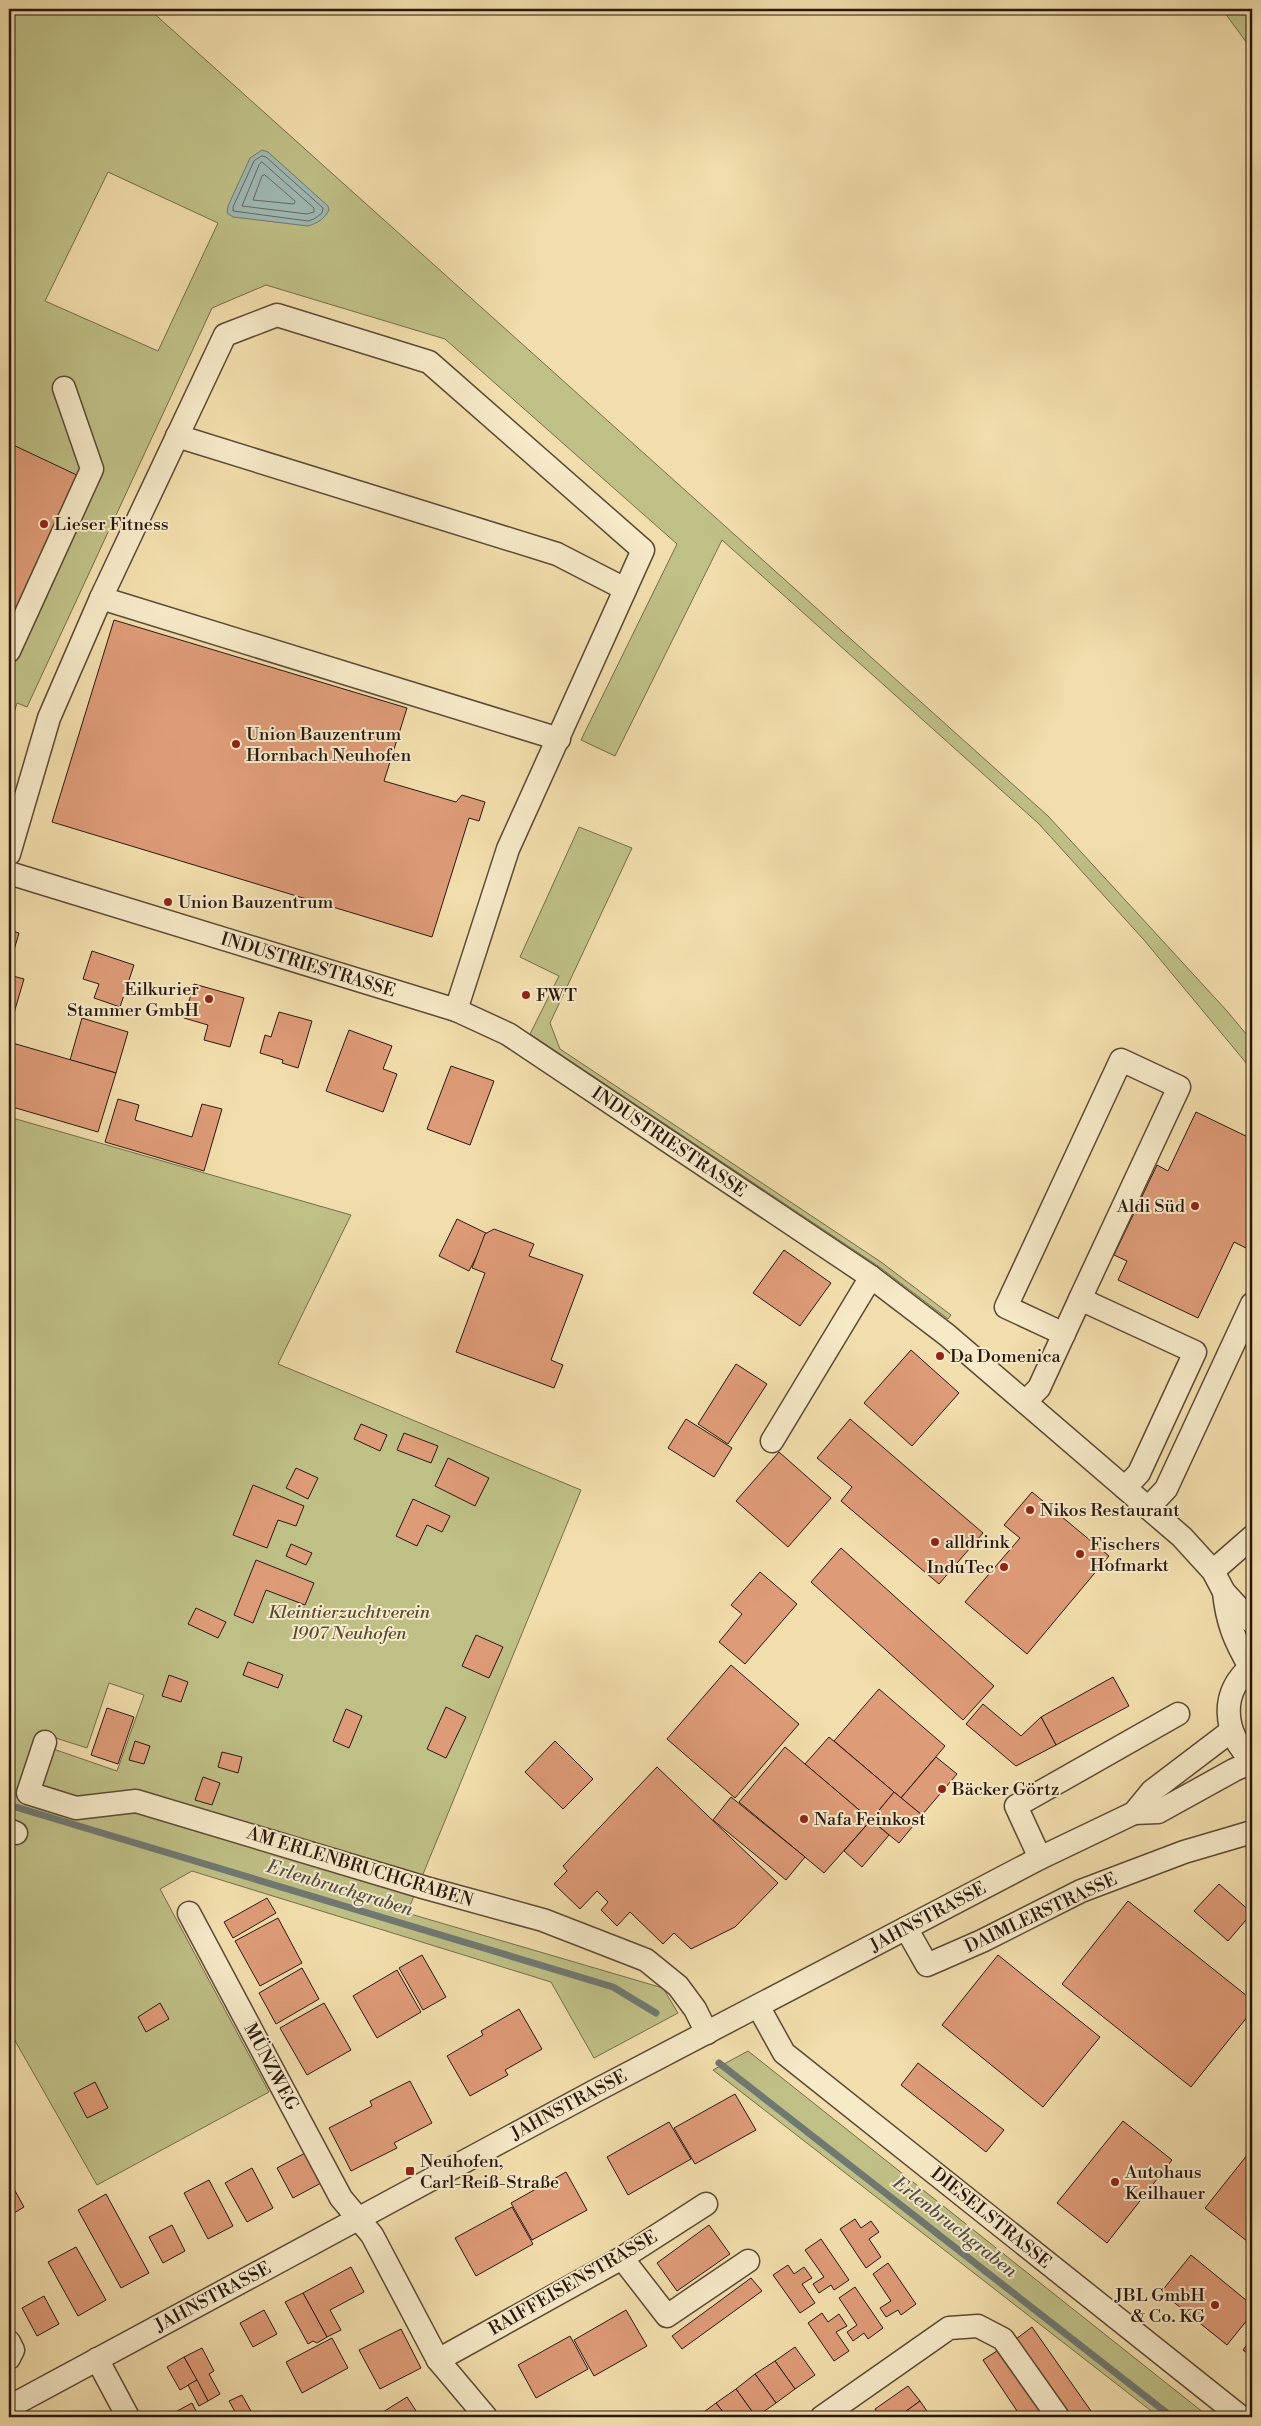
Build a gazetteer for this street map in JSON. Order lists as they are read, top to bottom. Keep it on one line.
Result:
{"streets":{"street":["INDUSTRIESTRASSE","AM ERLENBRUCHGRABEN","DAIMLERSTRASSE","JAHNSTRASSE","MÜNZWEG","DIESELSTRASSE","RAIFFEISENSTRASSE"]},"crossings":[["AM ERLENBRUCHGRABEN","JAHNSTRASSE"],["DAIMLERSTRASSE","JAHNSTRASSE"],["JAHNSTRASSE","MÜNZWEG"],["JAHNSTRASSE","DIESELSTRASSE"],["MÜNZWEG","RAIFFEISENSTRASSE"]],"water":["Erlenbruchgraben"],"parks":["Kleintierzuchtverein 1907 Neuhofen"],"places":{"other":["Lieser Fitness","Union Bauzentrum Hornbach Neuhofen","Union Bauzentrum","FWT","Eilkurier Stammer GmbH","Aldi Süd","Da Domenica","Nikos Restaurant","alldrink","Fischers Hofmarkt","InduTec","Bäcker Görtz","Nafa Feinkost","Autohaus Keilhauer","JBL GmbH & Co. KG"],"transit":["Neuhofen, Carl-Reiß-Straße"]}}
